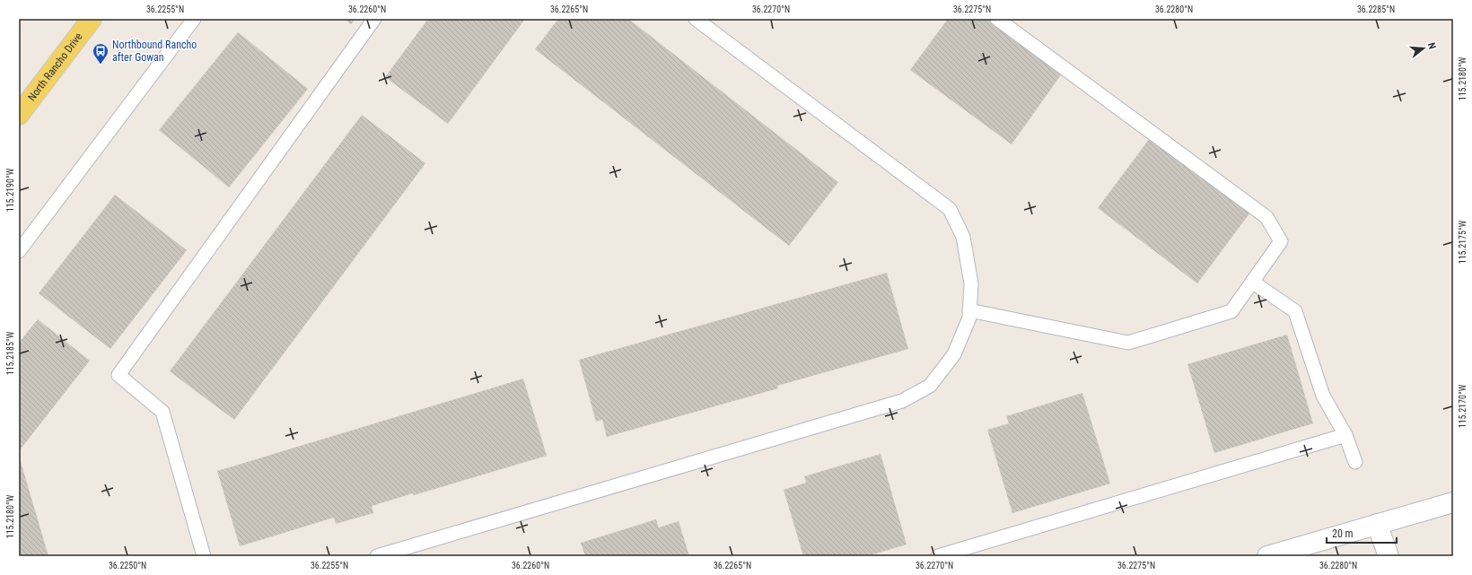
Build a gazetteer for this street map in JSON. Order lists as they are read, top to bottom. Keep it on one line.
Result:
{"streets":{"main road":["North Rancho Drive"]},"places":{"bus stop":["Northbound Rancho after Gowan"]},"scale_bar":"20 m","north":"right","coordinates":["36.2255°N","36.2260°N","36.2265°N","36.2270°N","36.2275°N","36.2280°N","36.2285°N","115.2180°W","115.2190°W","115.2175°W","115.2185°W","115.2170°W","36.2250°N"]}
